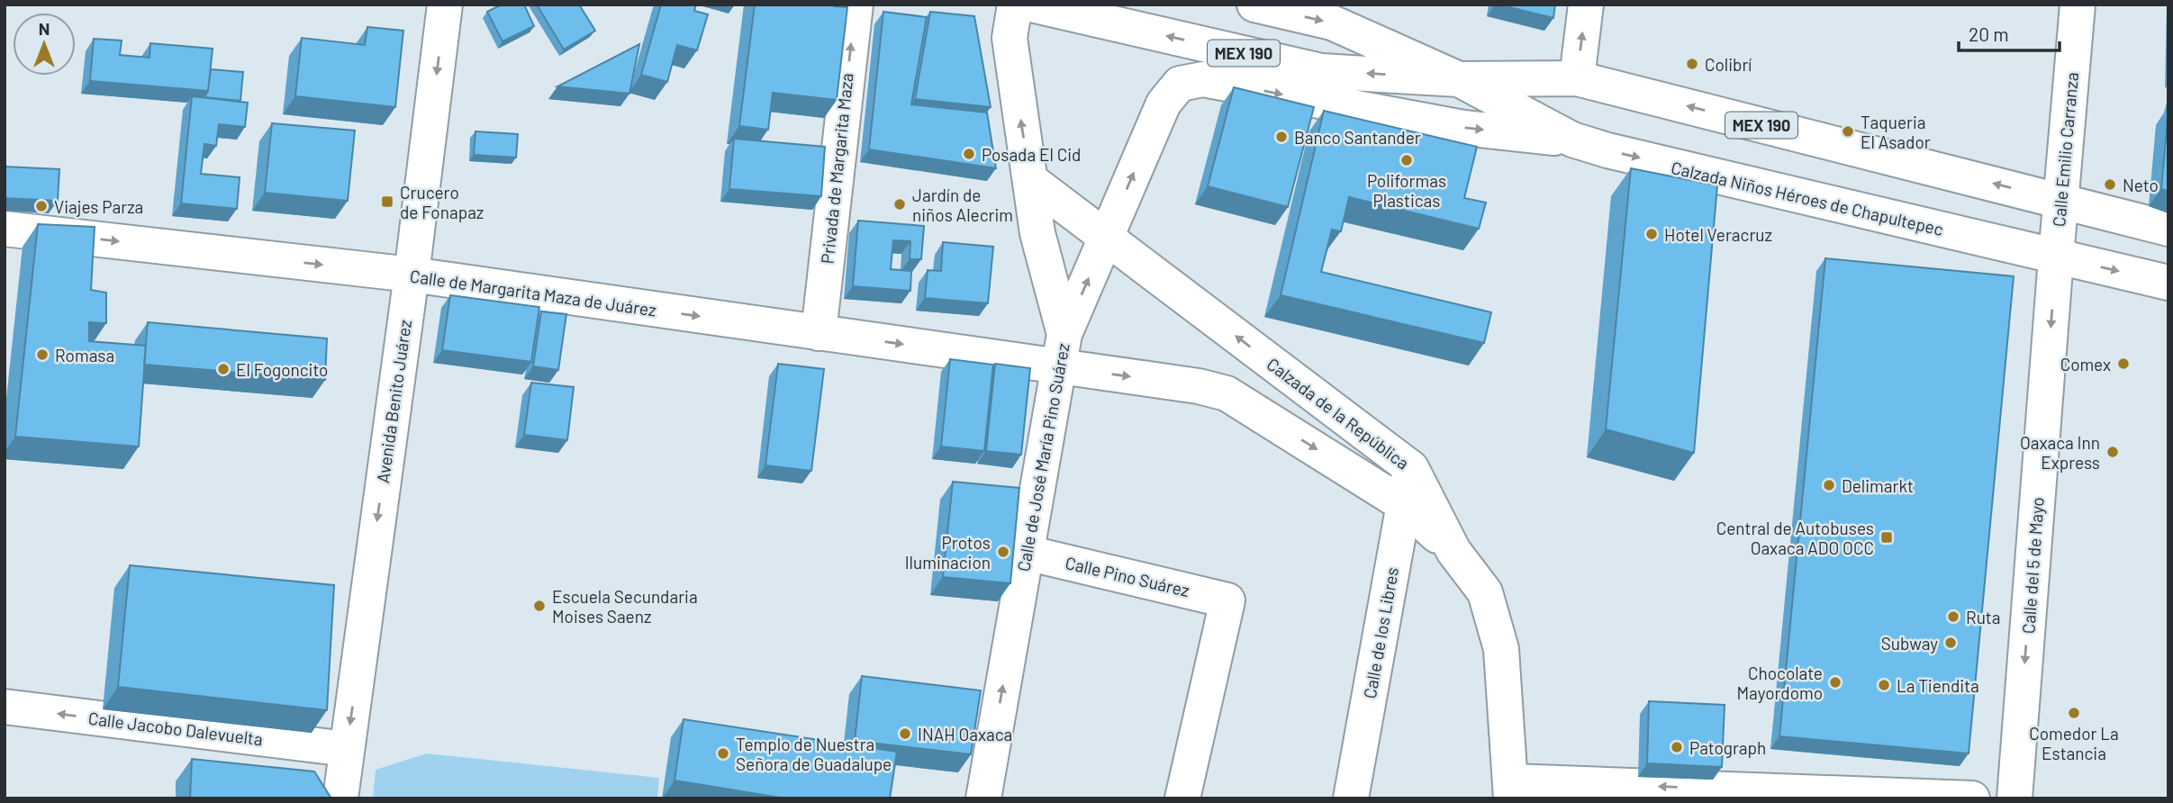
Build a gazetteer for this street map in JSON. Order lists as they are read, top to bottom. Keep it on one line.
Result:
{"streets":{"main road":["MEX 190","Calle Emilio Carranza","Privada de Margarita Maza","Calzada Niños Héroes de Chapultepec","Calle de Margarita Maza de Juárez","Avenida Benito Juárez","Calzada de la República","Calle de José María Pino Suárez","Calle del 5 de Mayo","Calle Pino Suárez","Calle de los Libres","Calle Jacobo Dalevuelta"]},"crossings":[["Calle Emilio Carranza","Calzada Niños Héroes de Chapultepec"],["Calle Emilio Carranza","Calle del 5 de Mayo"],["Privada de Margarita Maza","Calle de Margarita Maza de Juárez"],["Calzada Niños Héroes de Chapultepec","Calle del 5 de Mayo"],["Calle de Margarita Maza de Juárez","Avenida Benito Juárez"],["Calle de Margarita Maza de Juárez","Calzada de la República"],["Calle de Margarita Maza de Juárez","Calle de José María Pino Suárez"],["Avenida Benito Juárez","Calle Jacobo Dalevuelta"],["Calzada de la República","Calle de José María Pino Suárez"],["Calzada de la República","Calle de los Libres"],["Calle de José María Pino Suárez","Calle Pino Suárez"]],"one_way":["Calle de Margarita Maza de Juárez","Avenida Benito Juárez","Calle de José María Pino Suárez","Calle del 5 de Mayo","Calle Jacobo Dalevuelta"],"places":{"other":["Colibrí","Taqueria El Asador","Banco Santander","Posada El Cid","Poliformas Plasticas","Neto","Jardín de niños Alecrim","Viajes Parza","Hotel Veracruz","Romasa","Comex","El Fogoncito","Oaxaca Inn Express","Delimarkt","Protos Iluminacion","Escuela Secundaria Moises Saenz","Ruta","Subway","Chocolate Mayordomo","La Tiendita","Comedor La Estancia","INAH Oaxaca","Patograph","Templo de Nuestra Señora de Guadalupe"],"transit":["Crucero de Fonapaz","Central de Autobuses Oaxaca ADO OCC"]},"scale_bar":"20 m","north":"top"}
